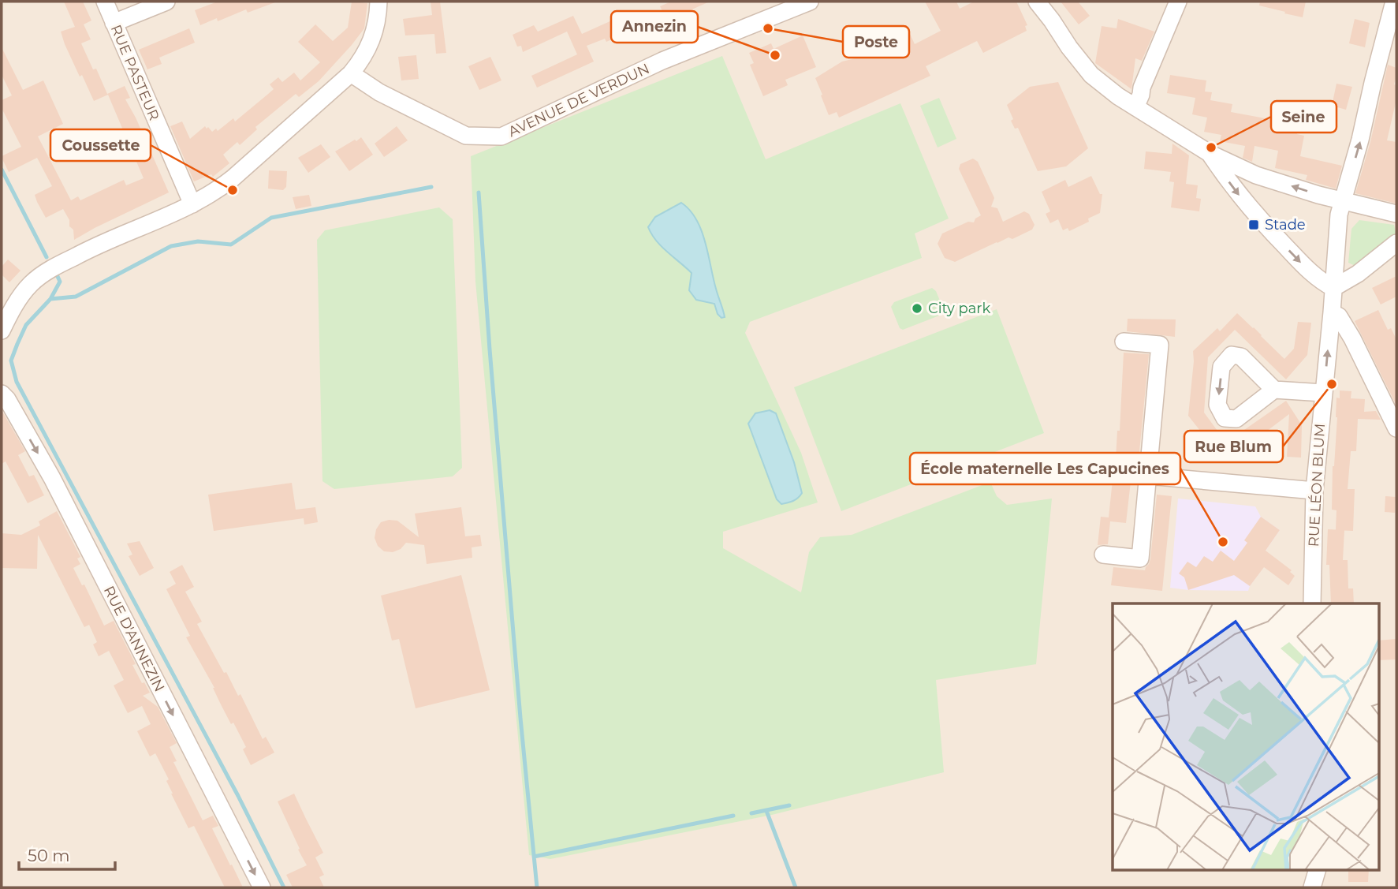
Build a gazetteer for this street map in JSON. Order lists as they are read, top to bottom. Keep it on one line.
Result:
{"streets":{"street":["RUE PASTEUR","AVENUE DE VERDUN","RUE LÉON BLUM","RUE D'ANNEZIN"]},"one_way":["RUE LÉON BLUM","RUE D'ANNEZIN"],"places":{"other":["Poste","Annezin","Seine","Coussette","City park","Rue Blum","École maternelle Les Capucines"],"transit":["Stade"]},"scale_bar":"50 m"}
